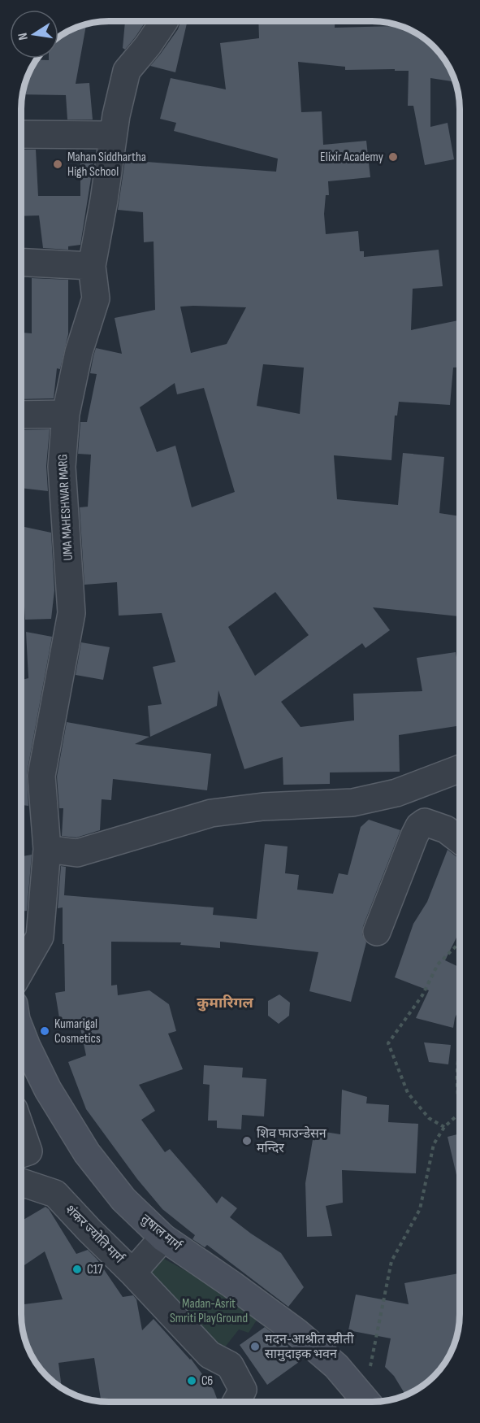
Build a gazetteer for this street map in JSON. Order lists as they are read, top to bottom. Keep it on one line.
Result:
{"streets":{"street":["UMA MAHESHWAR MARG","तुषाल मार्ग","शंकर ज्योति मार्ग"]},"crossings":[["तुषाल मार्ग","शंकर ज्योति मार्ग"]],"districts":["कुमारिगल"],"parks":["Madan-Asrit Smriti PlayGround"],"places":["Elixir Academy","Mahan Siddhartha High School","Kumarigal Cosmetics","शिव फाउन्डेसन मन्दिर","C17","मदन-आश्रीत स्म्रीती सामुदाइक भवन","C6"],"north":"left"}
